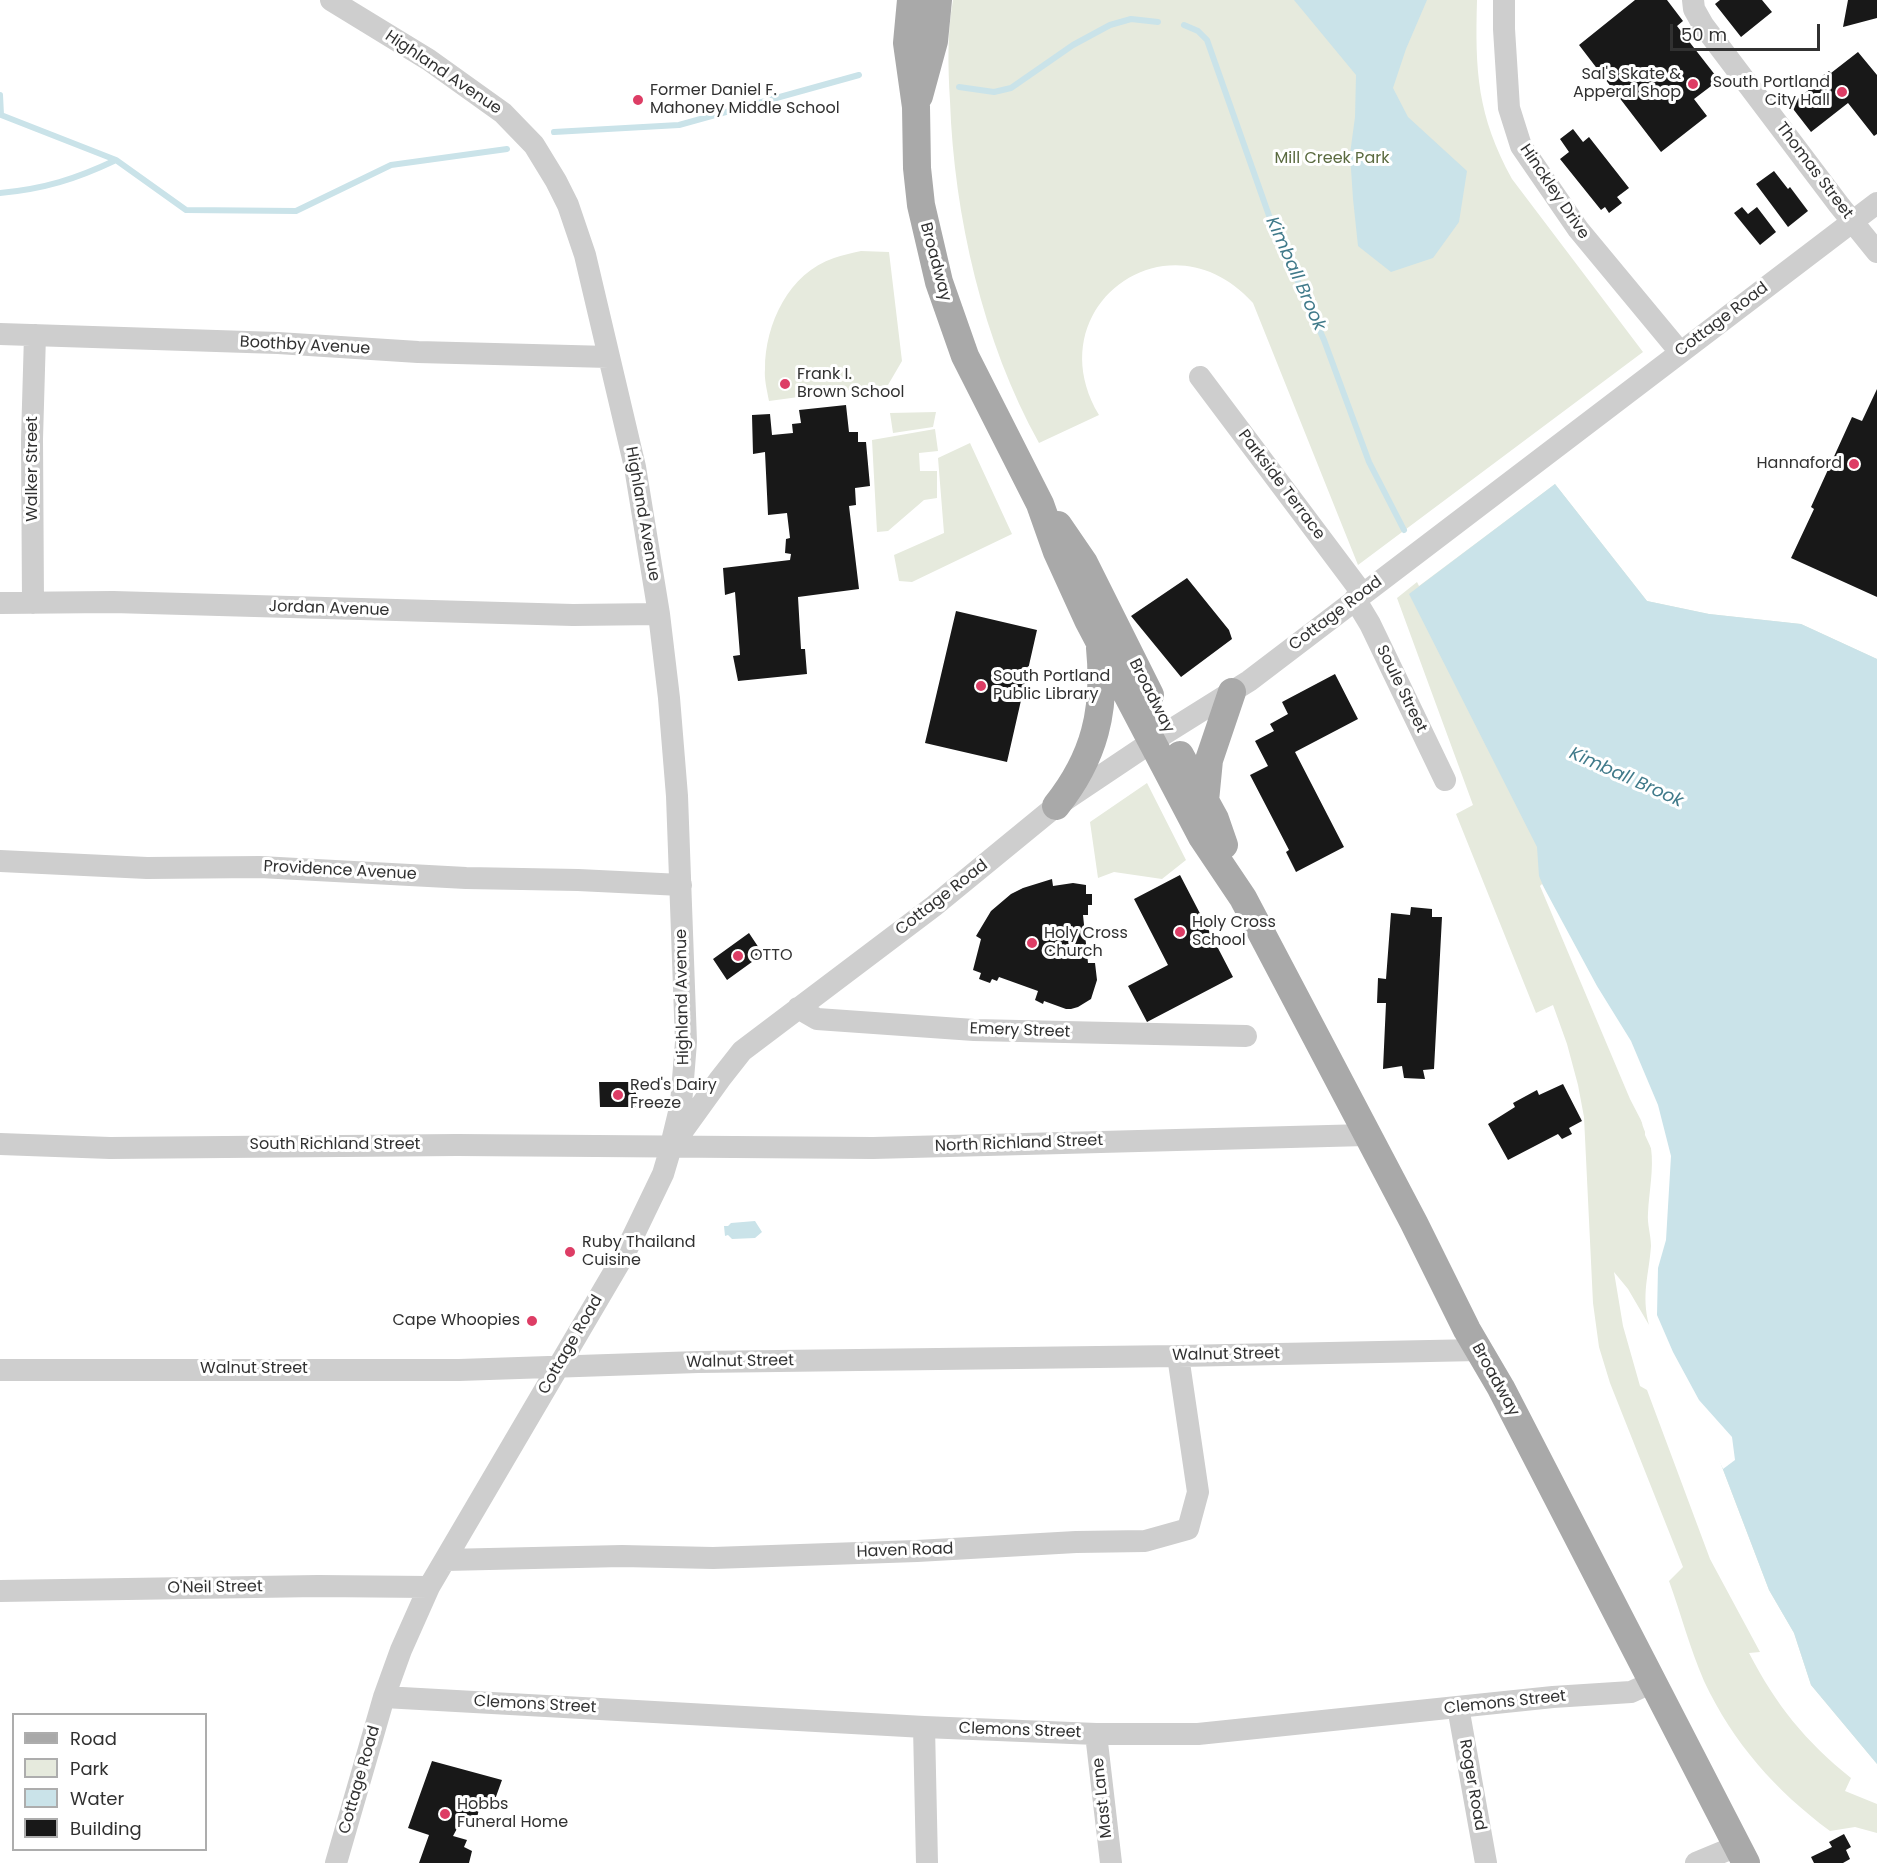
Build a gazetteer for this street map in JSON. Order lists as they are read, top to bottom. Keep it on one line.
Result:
{"streets":{"main road":["Broadway"],"street":["Highland Avenue","Thomas Street","Hinckley Drive","Cottage Road","Boothby Avenue","Walker Street","Parkside Terrace","Jordan Avenue","Soule Street","Providence Avenue","Emery Street","North Richland Street","South Richland Street","Walnut Street","Haven Road","O'Neil Street","Clemons Street","Roger Road","Mast Lane"]},"crossings":[["Highland Avenue","Cottage Road"],["Highland Avenue","Boothby Avenue"],["Highland Avenue","Jordan Avenue"],["Highland Avenue","Providence Avenue"],["Highland Avenue","North Richland Street"],["Highland Avenue","South Richland Street"],["Thomas Street","Cottage Road"],["Hinckley Drive","Cottage Road"],["Broadway","Cottage Road"],["Broadway","North Richland Street"],["Broadway","Walnut Street"],["Broadway","Clemons Street"],["Cottage Road","Parkside Terrace"],["Cottage Road","Soule Street"],["Cottage Road","Emery Street"],["Cottage Road","North Richland Street"],["Cottage Road","South Richland Street"],["Cottage Road","Walnut Street"],["Cottage Road","Haven Road"],["Cottage Road","O'Neil Street"],["Cottage Road","Clemons Street"],["Boothby Avenue","Walker Street"],["Walker Street","Jordan Avenue"],["Parkside Terrace","Soule Street"],["North Richland Street","South Richland Street"],["Walnut Street","Haven Road"],["Clemons Street","Roger Road"],["Clemons Street","Mast Lane"]],"water":["Kimball Brook"],"parks":["Mill Creek Park"],"places":["Sal's Skate & Apperal Shop","South Portland City Hall","Former Daniel F. Mahoney Middle School","Frank I. Brown School","Hannaford","South Portland Public Library","Holy Cross School","Holy Cross Church","OTTO","Red's Dairy Freeze","Ruby Thailand Cuisine","Cape Whoopies","Hobbs Funeral Home"],"legend":["Road","Park","Water","Building"],"scale_bar":"50 m"}
